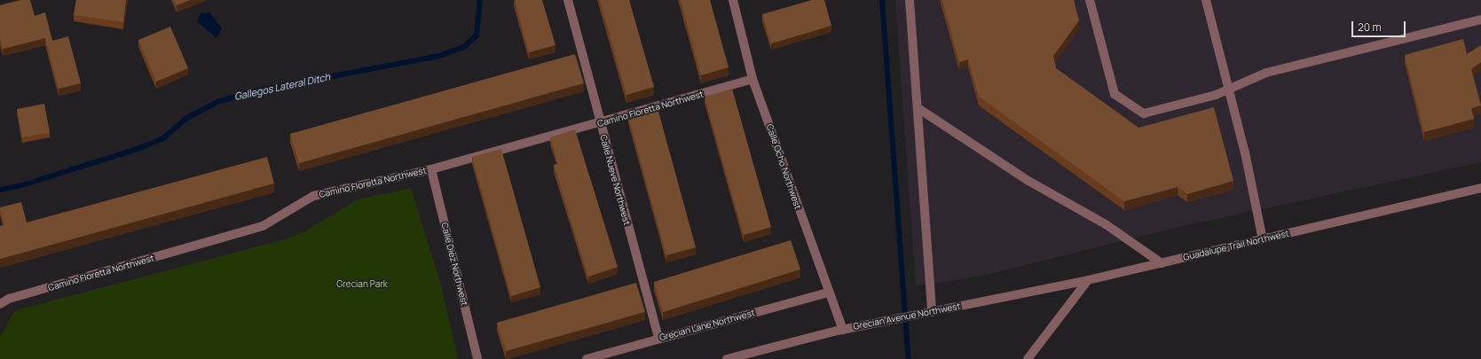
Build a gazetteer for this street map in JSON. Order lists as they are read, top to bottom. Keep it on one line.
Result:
{"streets":{"street":["Camino Floretta Northwest","Calle Ocho Northwest","Calle Nueve Northwest","Guadalupe Trail Northwest","Calle Diez Northwest","Grecian Avenue Northwest","Grecian Lane Northwest"]},"crossings":[["Camino Floretta Northwest","Calle Ocho Northwest"],["Camino Floretta Northwest","Calle Nueve Northwest"],["Camino Floretta Northwest","Calle Diez Northwest"],["Calle Ocho Northwest","Grecian Avenue Northwest"],["Calle Ocho Northwest","Grecian Lane Northwest"],["Calle Nueve Northwest","Grecian Lane Northwest"],["Guadalupe Trail Northwest","Grecian Avenue Northwest"]],"water":["Gallegos Lateral Ditch"],"parks":["Grecian Park"],"scale_bar":"20 m"}
